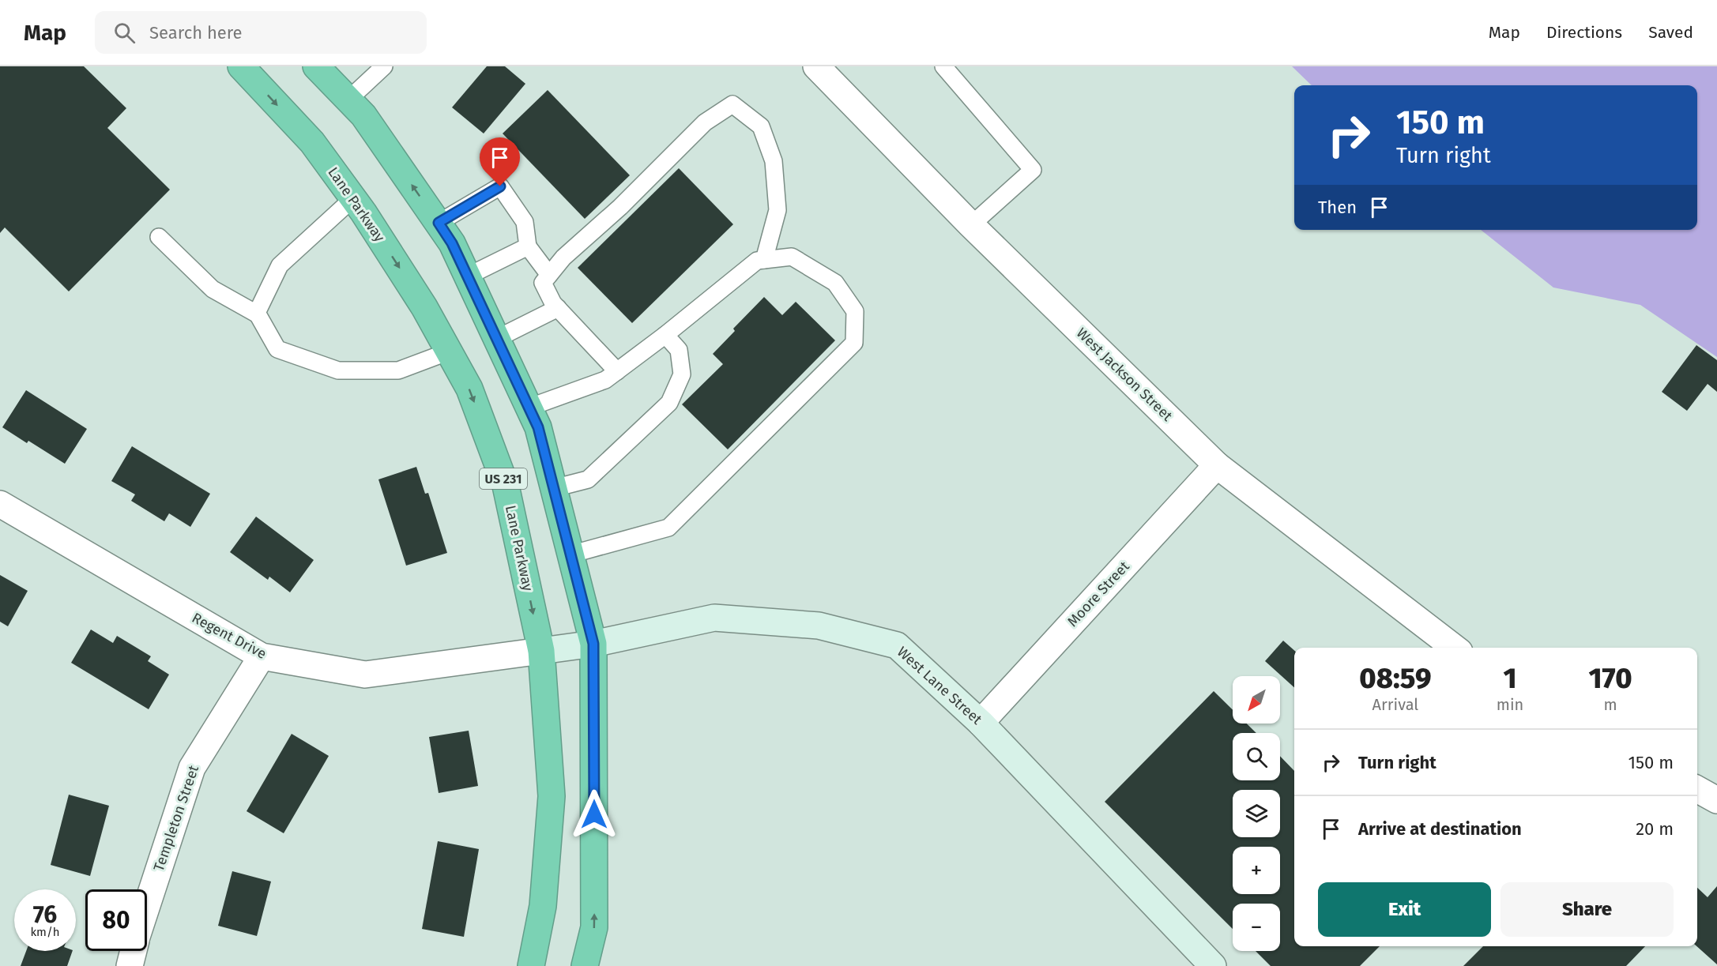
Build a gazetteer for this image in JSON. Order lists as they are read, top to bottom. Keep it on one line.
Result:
{"streets":{"highway":["Lane Parkway","US 231"],"street":["West Jackson Street","Moore Street","Regent Drive","West Lane Street","Templeton Street"]},"crossings":[["Lane Parkway","Regent Drive"],["Lane Parkway","West Lane Street"],["West Jackson Street","Moore Street"],["US 231","West Lane Street"],["Moore Street","West Lane Street"],["Regent Drive","West Lane Street"],["Regent Drive","Templeton Street"]],"north":"bottom left","page":{"header":"Map","search":"Search here","nav":["Map","Directions","Saved"],"turn":["150 m","Turn right"],"then":"Then","eta":["08:59","Arrival","1","min","170","m"],"map_buttons":["+","−"],"list":[{"name":"Turn right","value":"150 m"},{"name":"Arrive at destination","value":"20 m"}],"buttons":["Exit","Share"],"speed":"76 km/h","limit":"80"}}
